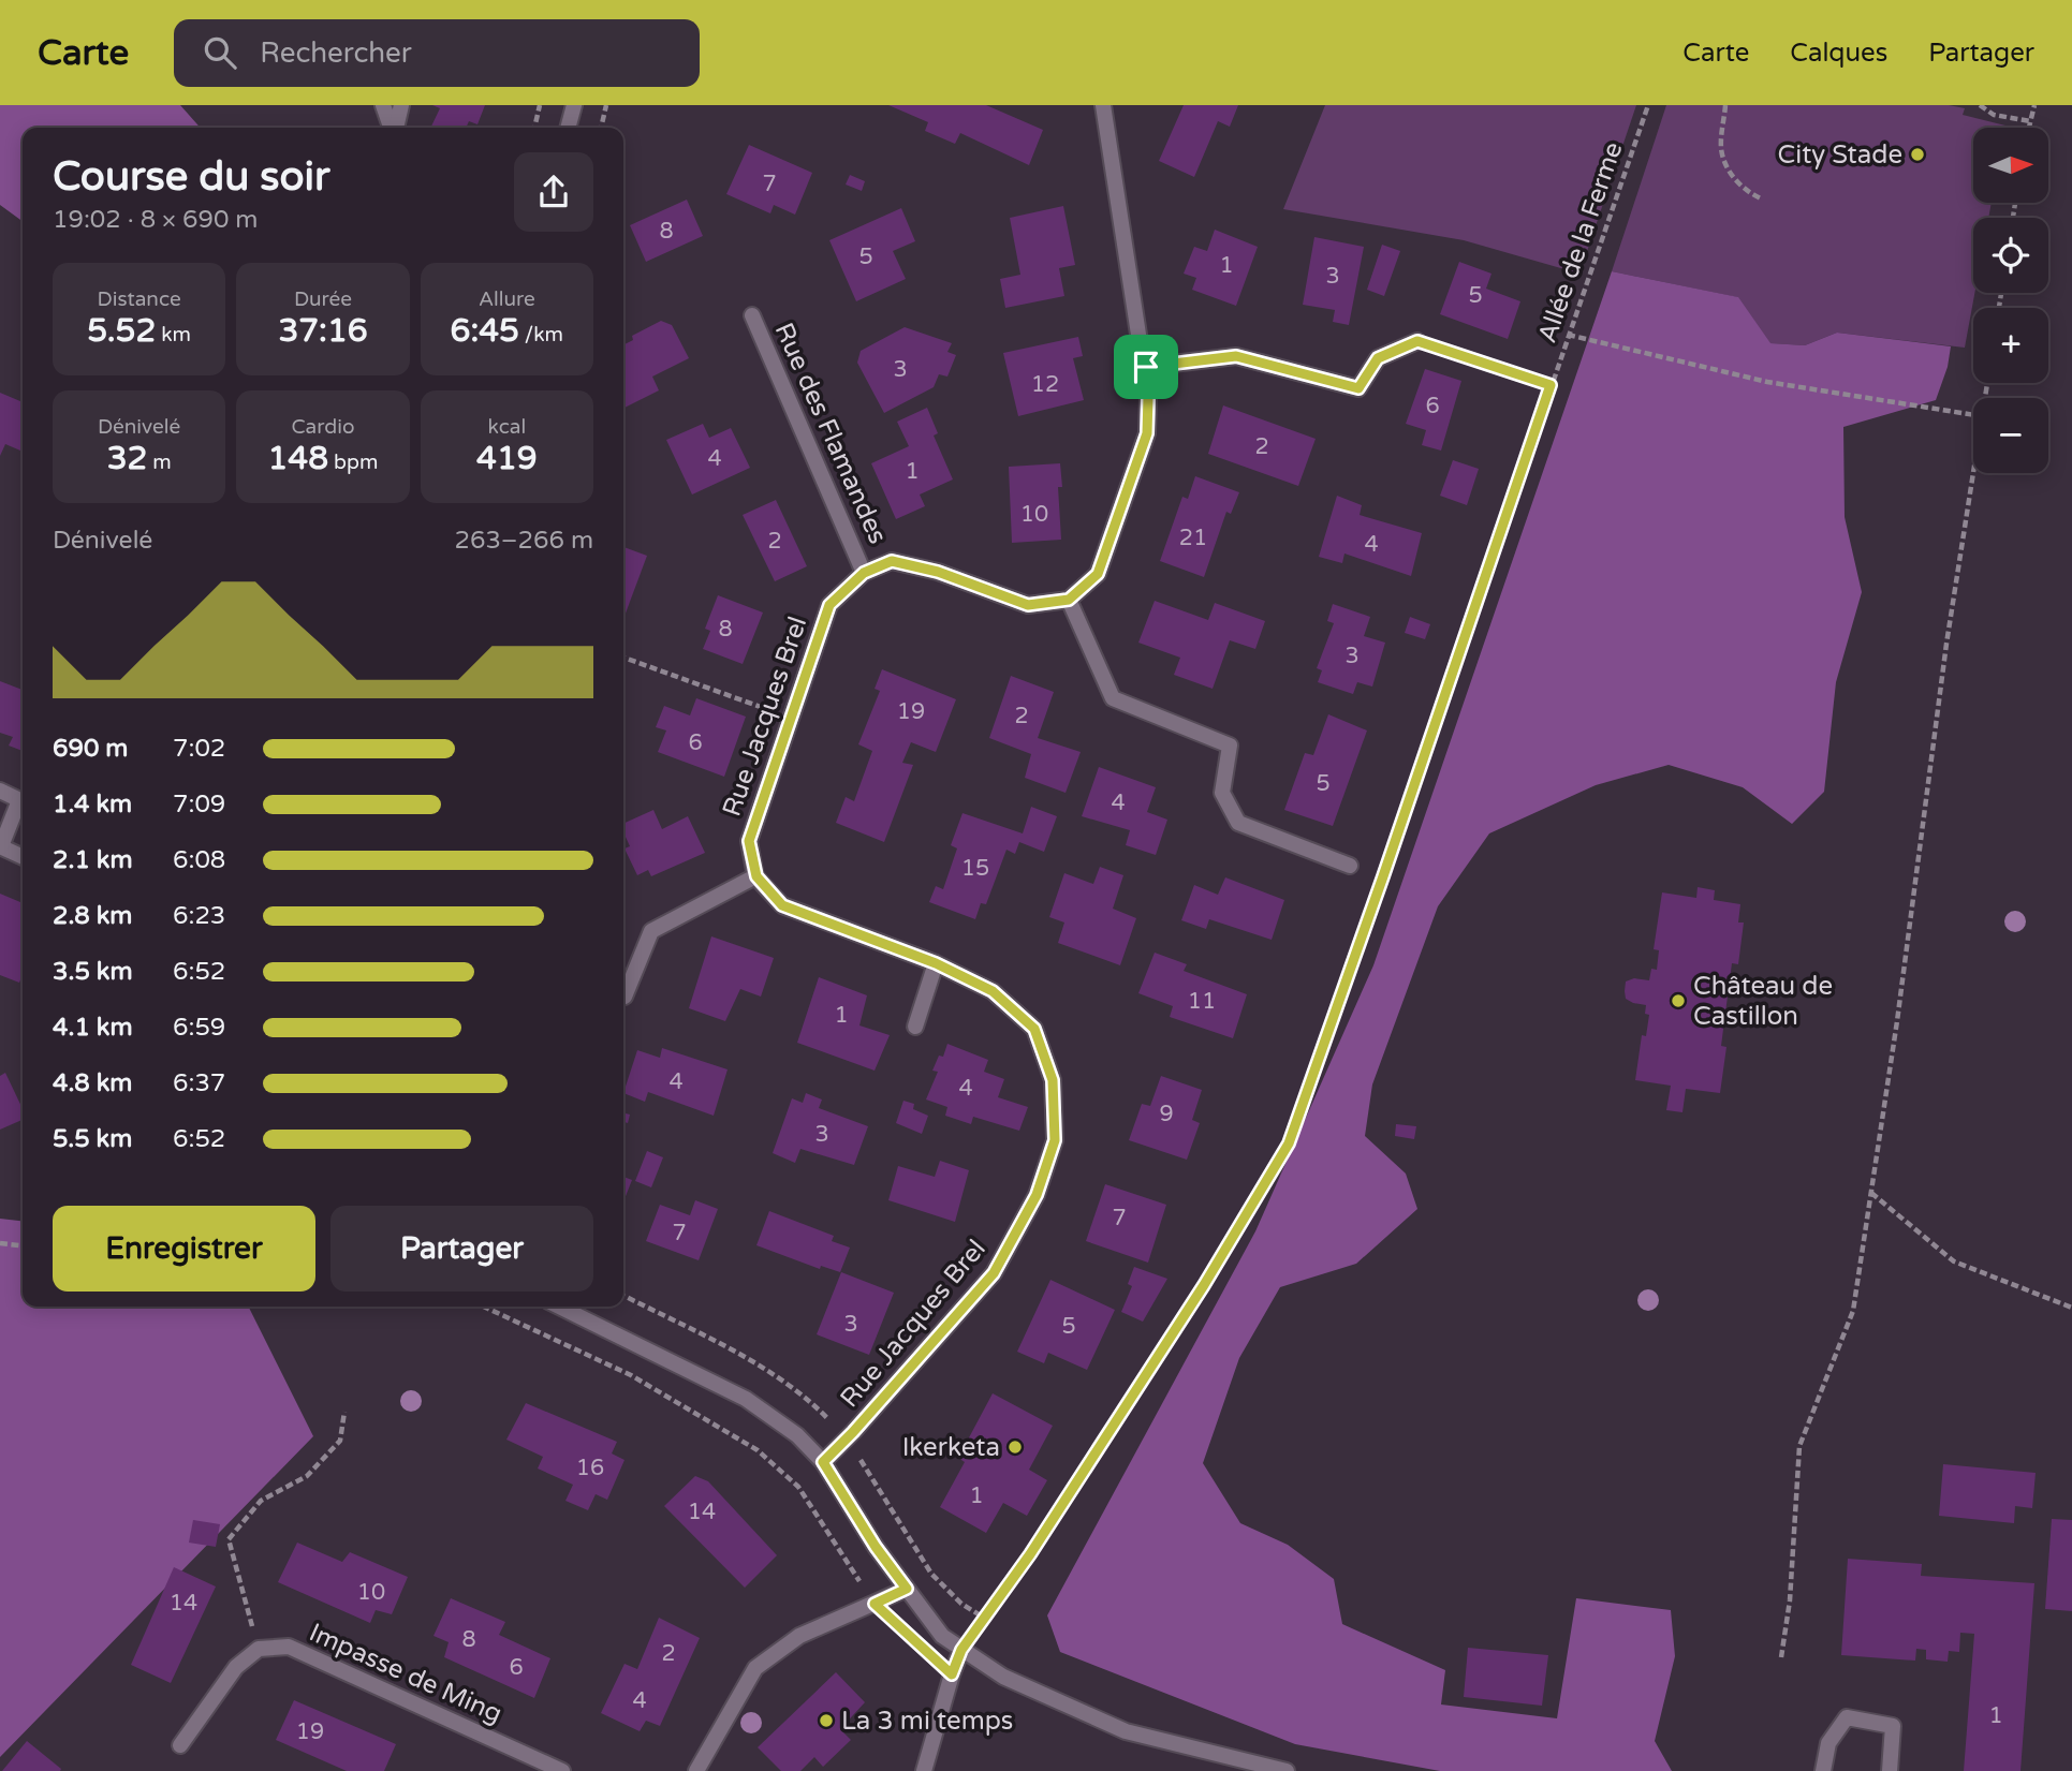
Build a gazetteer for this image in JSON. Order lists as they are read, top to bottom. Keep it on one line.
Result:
{"streets":{"street":["Rue des Flamandes","Rue Jacques Brel","Impasse de Ming"],"path":["Allée de la Ferme"]},"crossings":[["Rue des Flamandes","Rue Jacques Brel"]],"places":["City Stade","Château de Castillon","Ikerketa","La 3 mi temps"],"house_numbers":["7","8","5","1","3","5","3","12","6","2","4","1","10","21","2","4","8","3","19","2","6","5","4","15","11","1","4","4","9","3","7","7","3","5","16","1","14","10","14","8","2","6","4","1","19"],"north":"right","page":{"header":"Carte","search":"Rechercher","nav":["Carte","Calques","Partager"],"map_buttons":["+","−"],"heading":["Course du soir","19:02 · 8 × 690 m"],"stats":[["Distance","5.52 km"],["Durée","37:16"],["Allure","6:45 /km"],["Dénivelé","32 m"],["Cardio","148 bpm"],["kcal","419"]],"chart":["Dénivelé","263–266 m"],"list":[{"name":"690 m","note":"7:02"},{"name":"1.4 km","note":"7:09"},{"name":"2.1 km","note":"6:08"},{"name":"2.8 km","note":"6:23"},{"name":"3.5 km","note":"6:52"},{"name":"4.1 km","note":"6:59"},{"name":"4.8 km","note":"6:37"},{"name":"5.5 km","note":"6:52"}],"buttons":["Enregistrer","Partager"]}}
